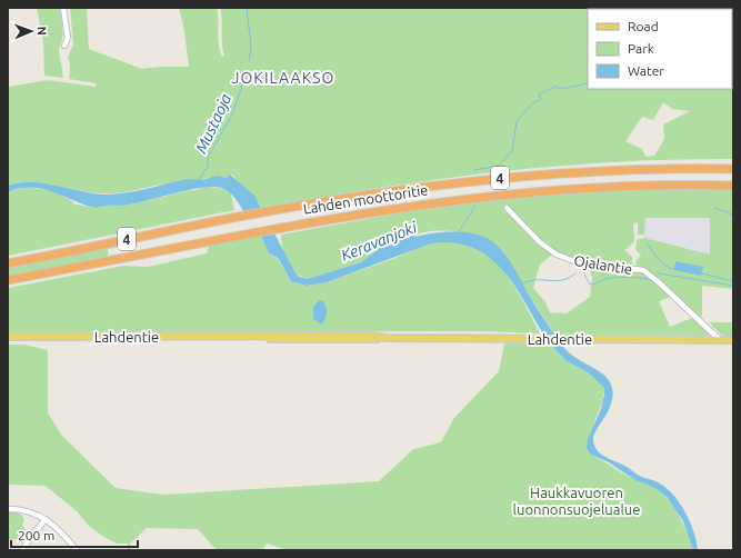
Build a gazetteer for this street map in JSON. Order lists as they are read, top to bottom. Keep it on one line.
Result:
{"streets":{"highway":["4","Lahden moottoritie"],"main road":["Lahdentie"],"street":["Ojalantie"]},"crossings":[["Ojalantie","Lahdentie"]],"districts":["JOKILAAKSO"],"water":["Mustaoja","Keravanjoki"],"parks":["Haukkavuoren luonnonsuojelualue"],"legend":["Road","Park","Water"],"scale_bar":"200 m","north":"right"}
